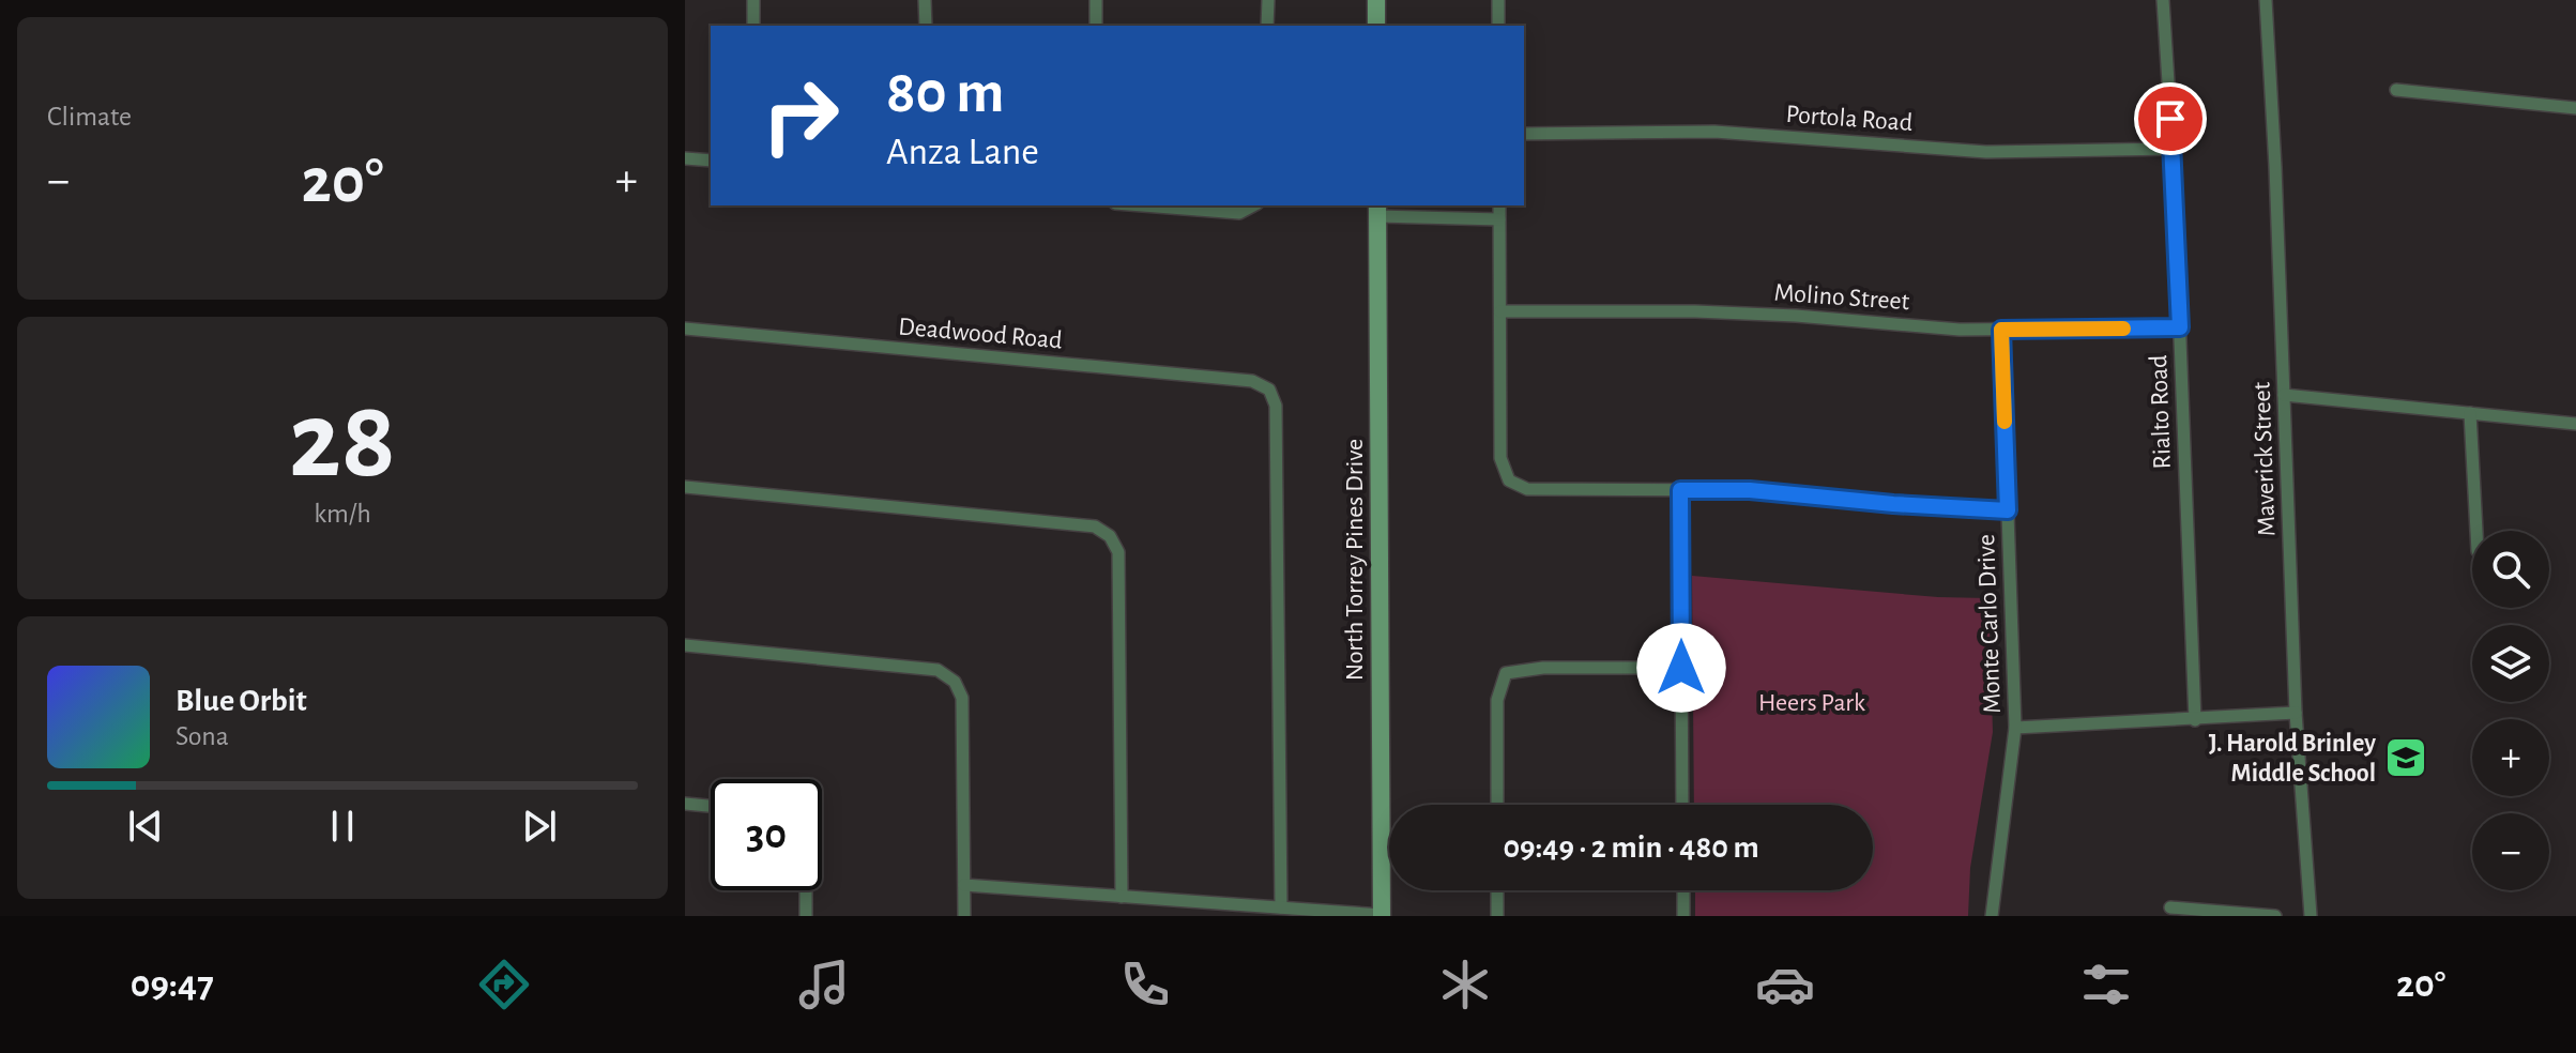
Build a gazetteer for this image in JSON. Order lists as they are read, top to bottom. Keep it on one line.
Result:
{"streets":{"main road":["North Torrey Pines Drive"],"street":["Portola Road","Molino Street","Deadwood Road","Rialto Road","Maverick Street","Monte Carlo Drive"]},"crossings":[["Portola Road","Rialto Road"],["Molino Street","Rialto Road"],["Molino Street","Monte Carlo Drive"]],"parks":["Heers Park"],"places":{"school or university":["J. Harold Brinley Middle School"]},"page":{"tile":["Climate",["28","km/h"]],"turn":["80 m","Anza Lane"],"heat":["−","20°","+"],"map_buttons":["+","−"],"song":["Blue Orbit","Sona"],"limit":"30","trip":"09:49 · 2 min · 480 m","tabs":["09:47","20°"]}}
